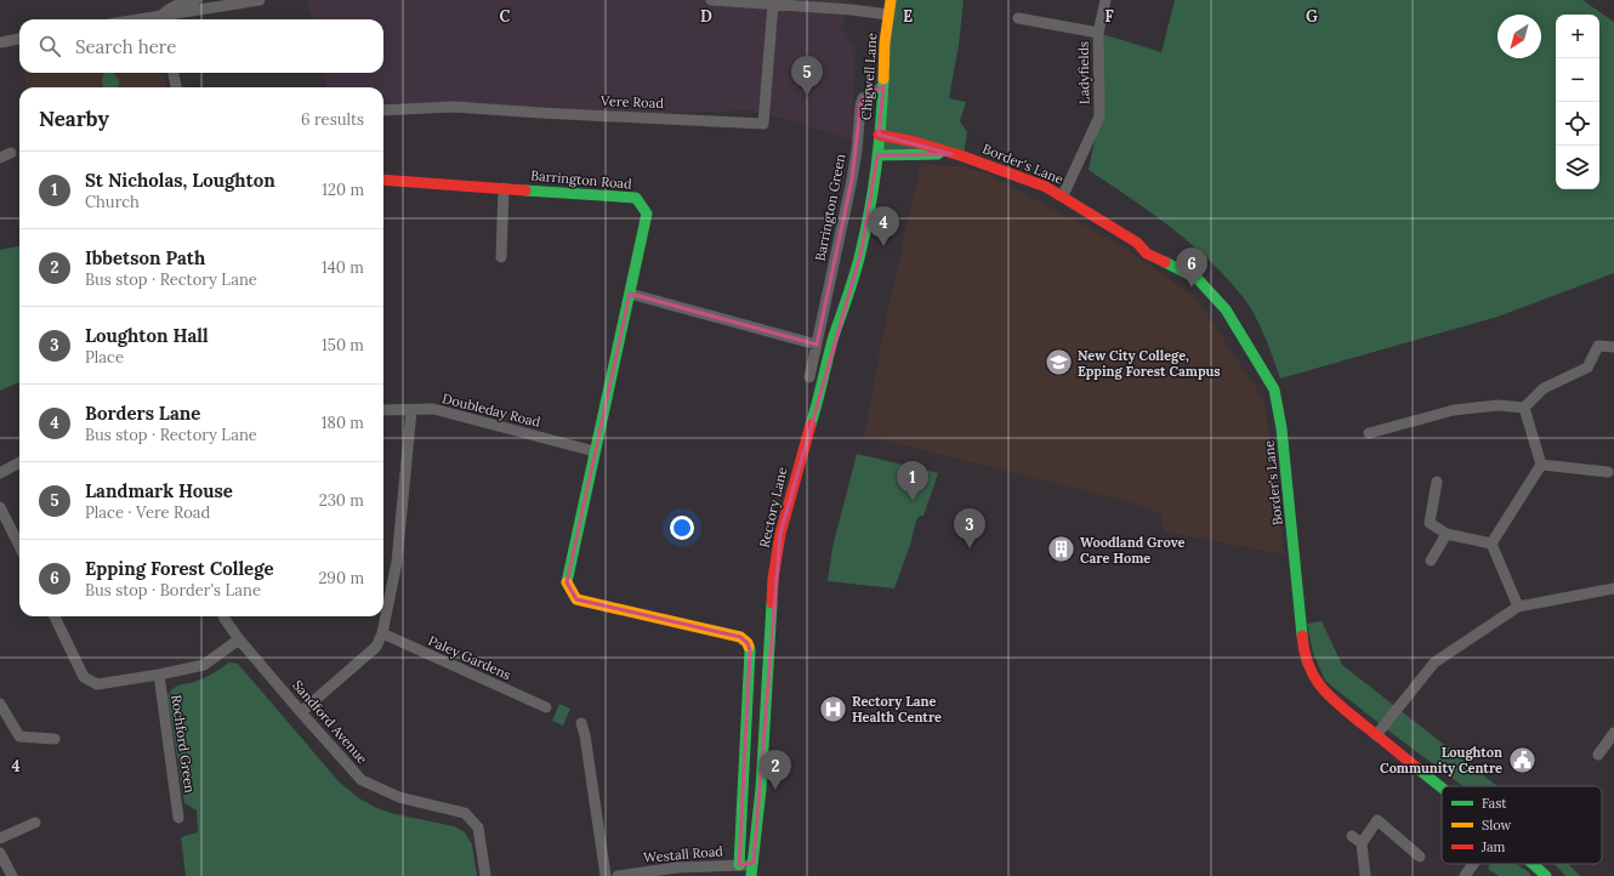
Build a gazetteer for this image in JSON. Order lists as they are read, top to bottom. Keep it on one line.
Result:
{"streets":{"street":["Ladyfields","Chigwell Lane","Vere Road","Border's Lane","Barrington Road","Barrington Green","Doubleday Road","Rectory Lane","Paley Gardens","Sandford Avenue","Rochford Green","Westall Road"]},"crossings":[["Ladyfields","Border's Lane"],["Chigwell Lane","Border's Lane"],["Chigwell Lane","Barrington Green"],["Chigwell Lane","Rectory Lane"],["Border's Lane","Rectory Lane"],["Barrington Road","Doubleday Road"],["Barrington Road","Westall Road"],["Rectory Lane","Westall Road"]],"places":{"school or university":["New City College, Epping Forest Campus"],"building":["Woodland Grove Care Home"],"hospital":["Rectory Lane Health Centre"],"public building":["Loughton Community Centre"]},"legend":["Fast","Slow","Jam"],"north":"bottom left","page":{"map_buttons":["+","−"],"search":"Search here","pins":["5","4","6","1","3","2"],"heading":["Nearby","6 results"],"list":[{"mark":"1","name":"St Nicholas, Loughton","note":"Church","value":"120 m"},{"mark":"2","name":"Ibbetson Path","note":"Bus stop · Rectory Lane","value":"140 m"},{"mark":"3","name":"Loughton Hall","note":"Place","value":"150 m"},{"mark":"4","name":"Borders Lane","note":"Bus stop · Rectory Lane","value":"180 m"},{"mark":"5","name":"Landmark House","note":"Place · Vere Road","value":"230 m"},{"mark":"6","name":"Epping Forest College","note":"Bus stop · Border's Lane","value":"290 m"}]},"grid":{"columns":["C","D","E","F","G"],"rows":["4"]}}
